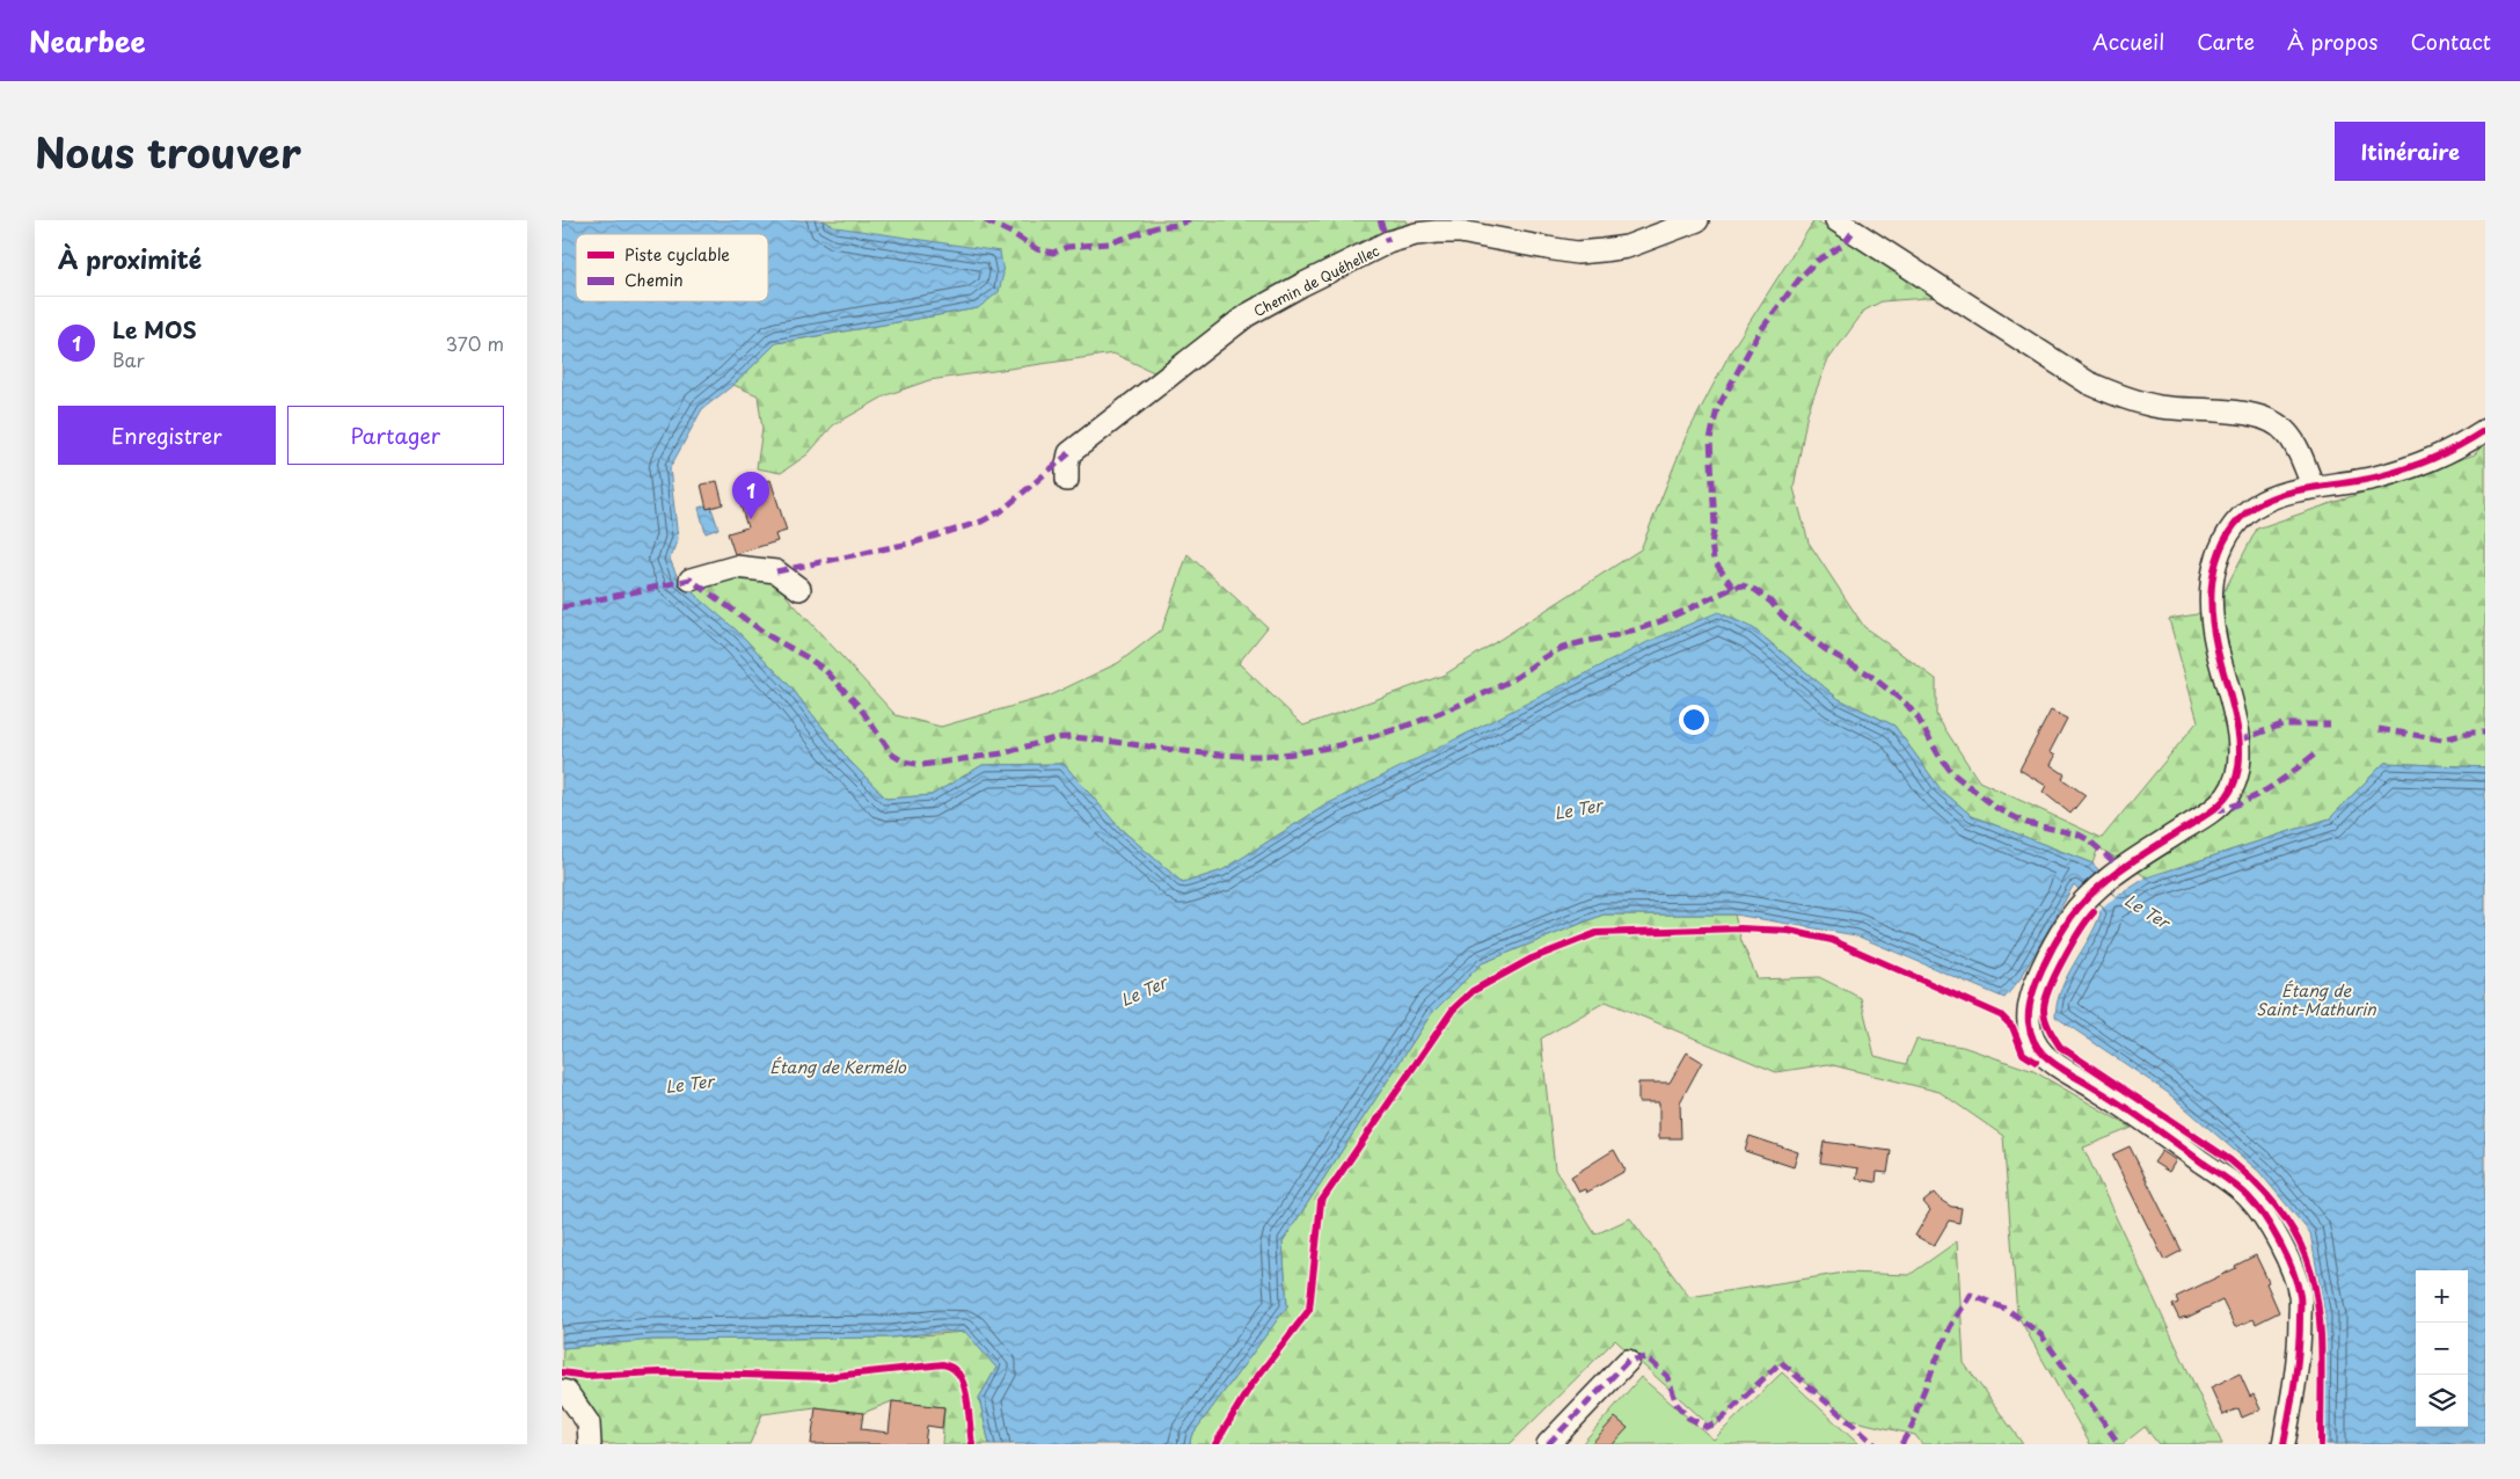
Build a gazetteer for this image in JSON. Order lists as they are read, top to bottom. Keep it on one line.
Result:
{"streets":{"street":["Chemin de Quéhellec"]},"water":["Le Ter","Étang de Saint-Mathurin","Étang de Kermélo"],"legend":["Piste cyclable","Chemin"],"page":{"header":"Nearbee","nav":["Accueil","Carte","À propos","Contact"],"title":"Nous trouver","buttons":["Itinéraire",["Enregistrer","Partager"]],"heading":"À proximité","list":[{"mark":"1","name":"Le MOS","note":"Bar","value":"370 m"}],"pins":"1","map_buttons":["+","−"]}}
